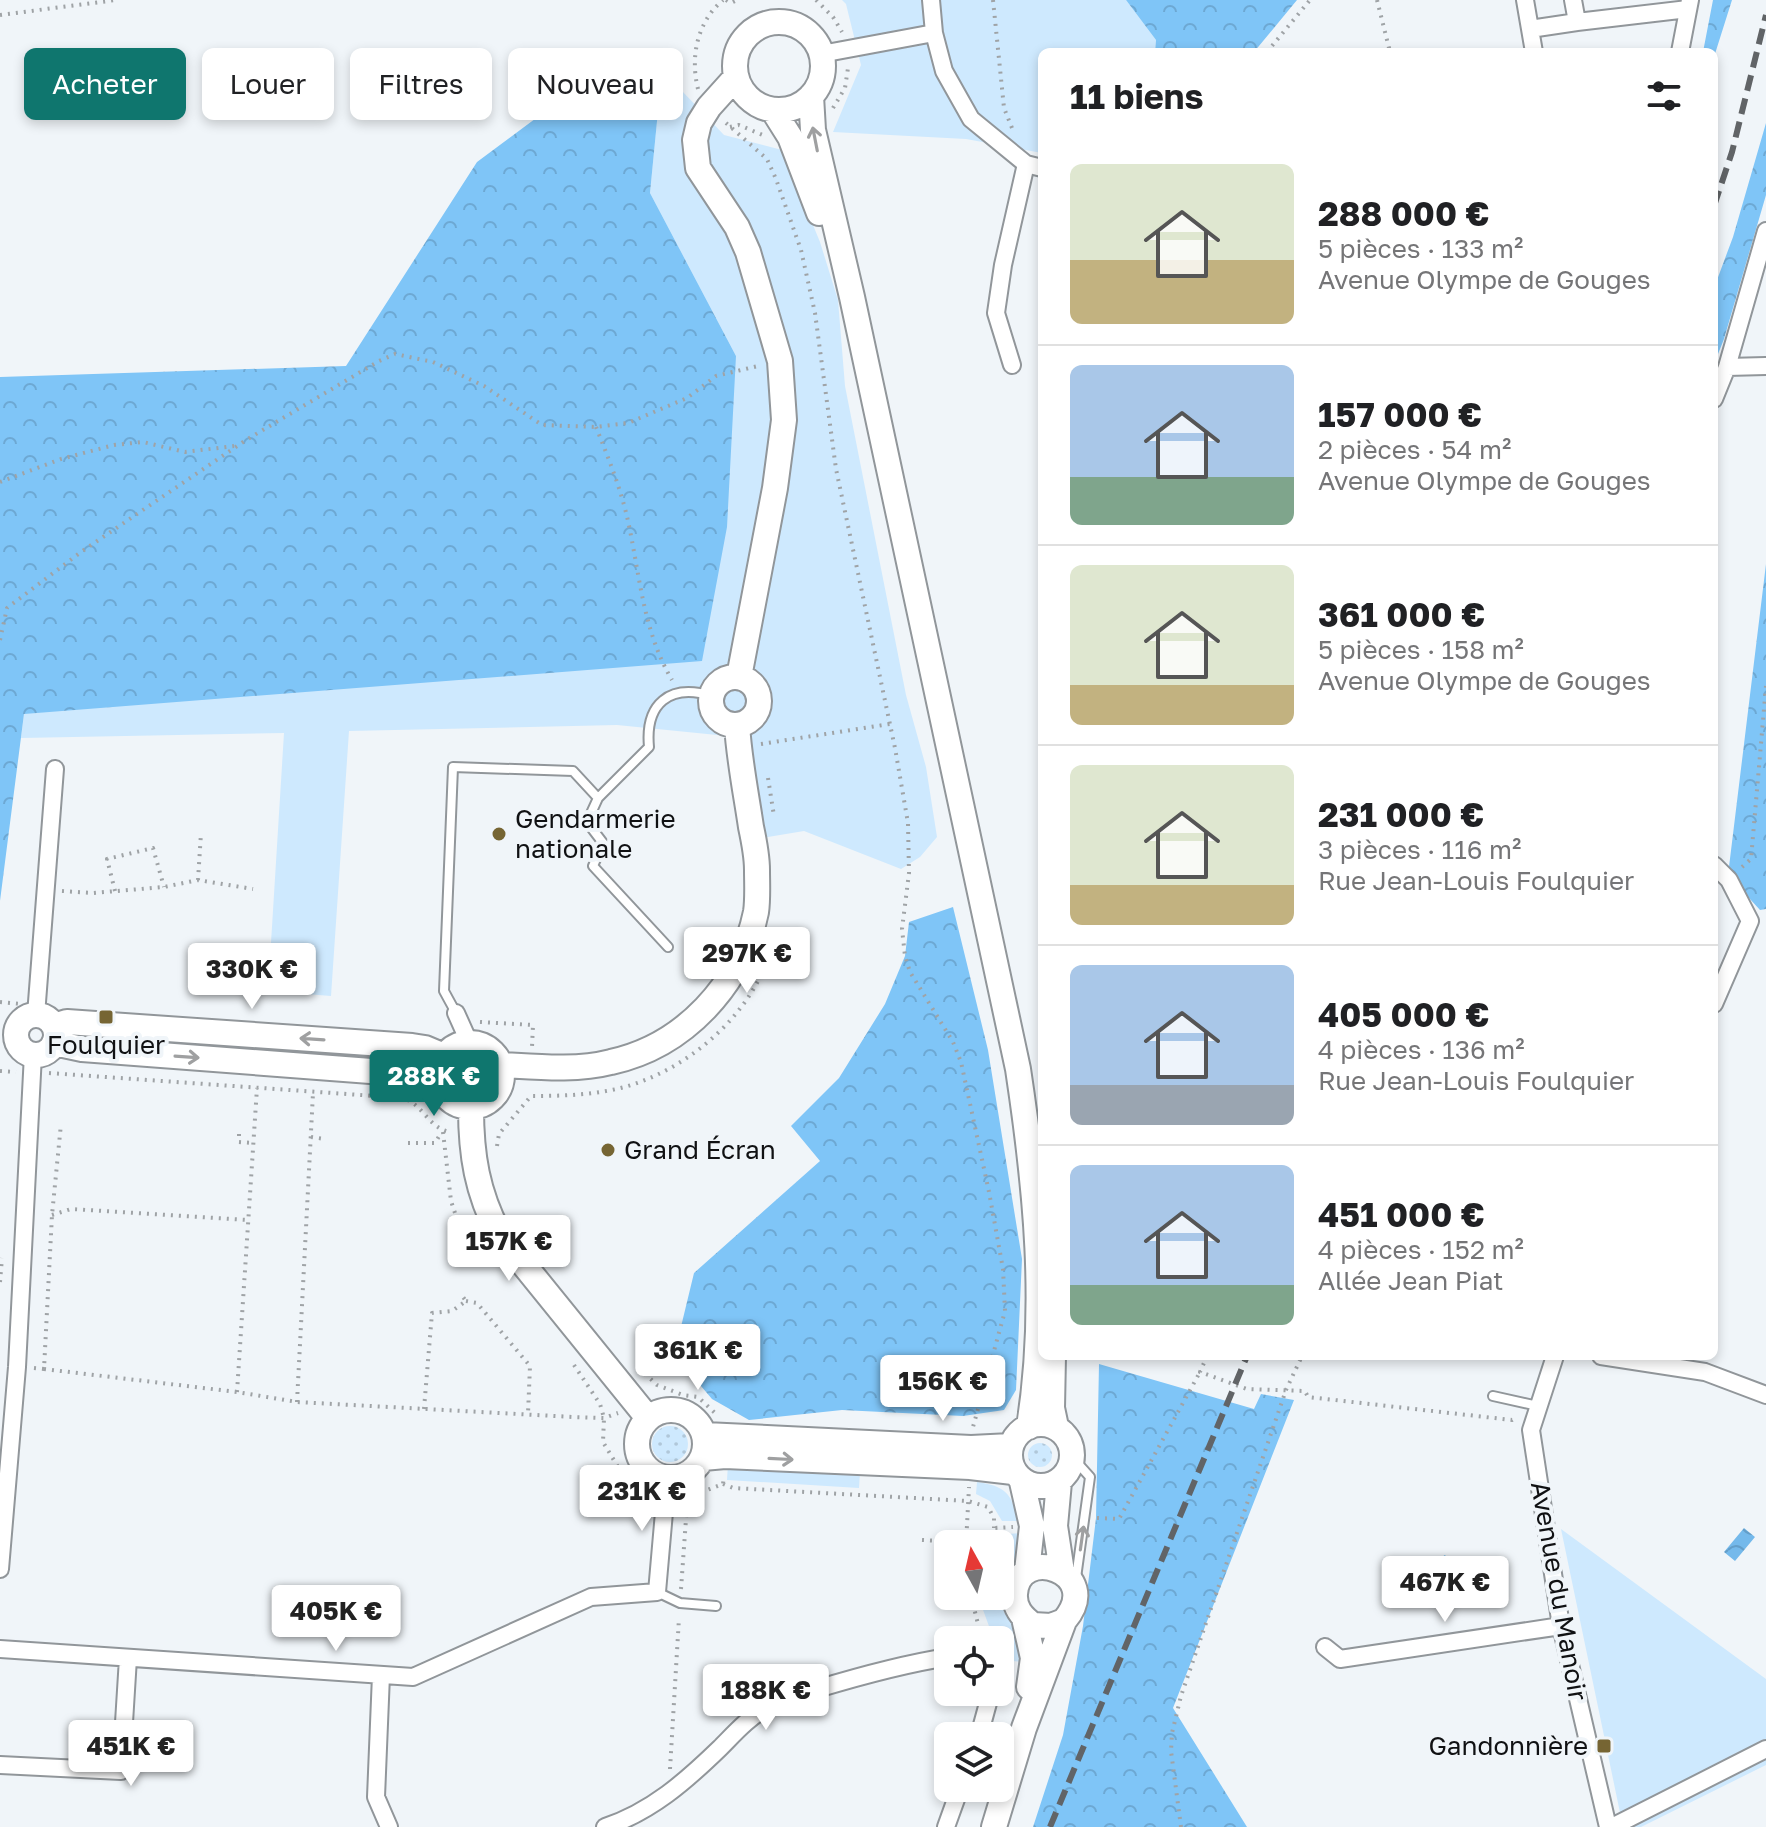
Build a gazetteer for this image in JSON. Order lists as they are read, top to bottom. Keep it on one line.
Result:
{"streets":{"street":["Avenue du Manoir"]},"places":{"other":["Gendarmerie nationale","Grand Écran"],"transit":["Foulquier","Gandonnière"]},"north":"top","page":{"chip":["Acheter","Louer","Filtres","Nouveau"],"heading":"11 biens","list":[{"name":"288 000 €","note":"5 pièces · 133 m² · Avenue Olympe de Gouges"},{"name":"157 000 €","note":"2 pièces · 54 m² · Avenue Olympe de Gouges"},{"name":"361 000 €","note":"5 pièces · 158 m² · Avenue Olympe de Gouges"},{"name":"231 000 €","note":"3 pièces · 116 m² · Rue Jean-Louis Foulquier"},{"name":"405 000 €","note":"4 pièces · 136 m² · Rue Jean-Louis Foulquier"},{"name":"451 000 €","note":"4 pièces · 152 m² · Allée Jean Piat"}],"price":["297K €","330K €","288K €","157K €","361K €","156K €","231K €","467K €","405K €","188K €","451K €"]}}
